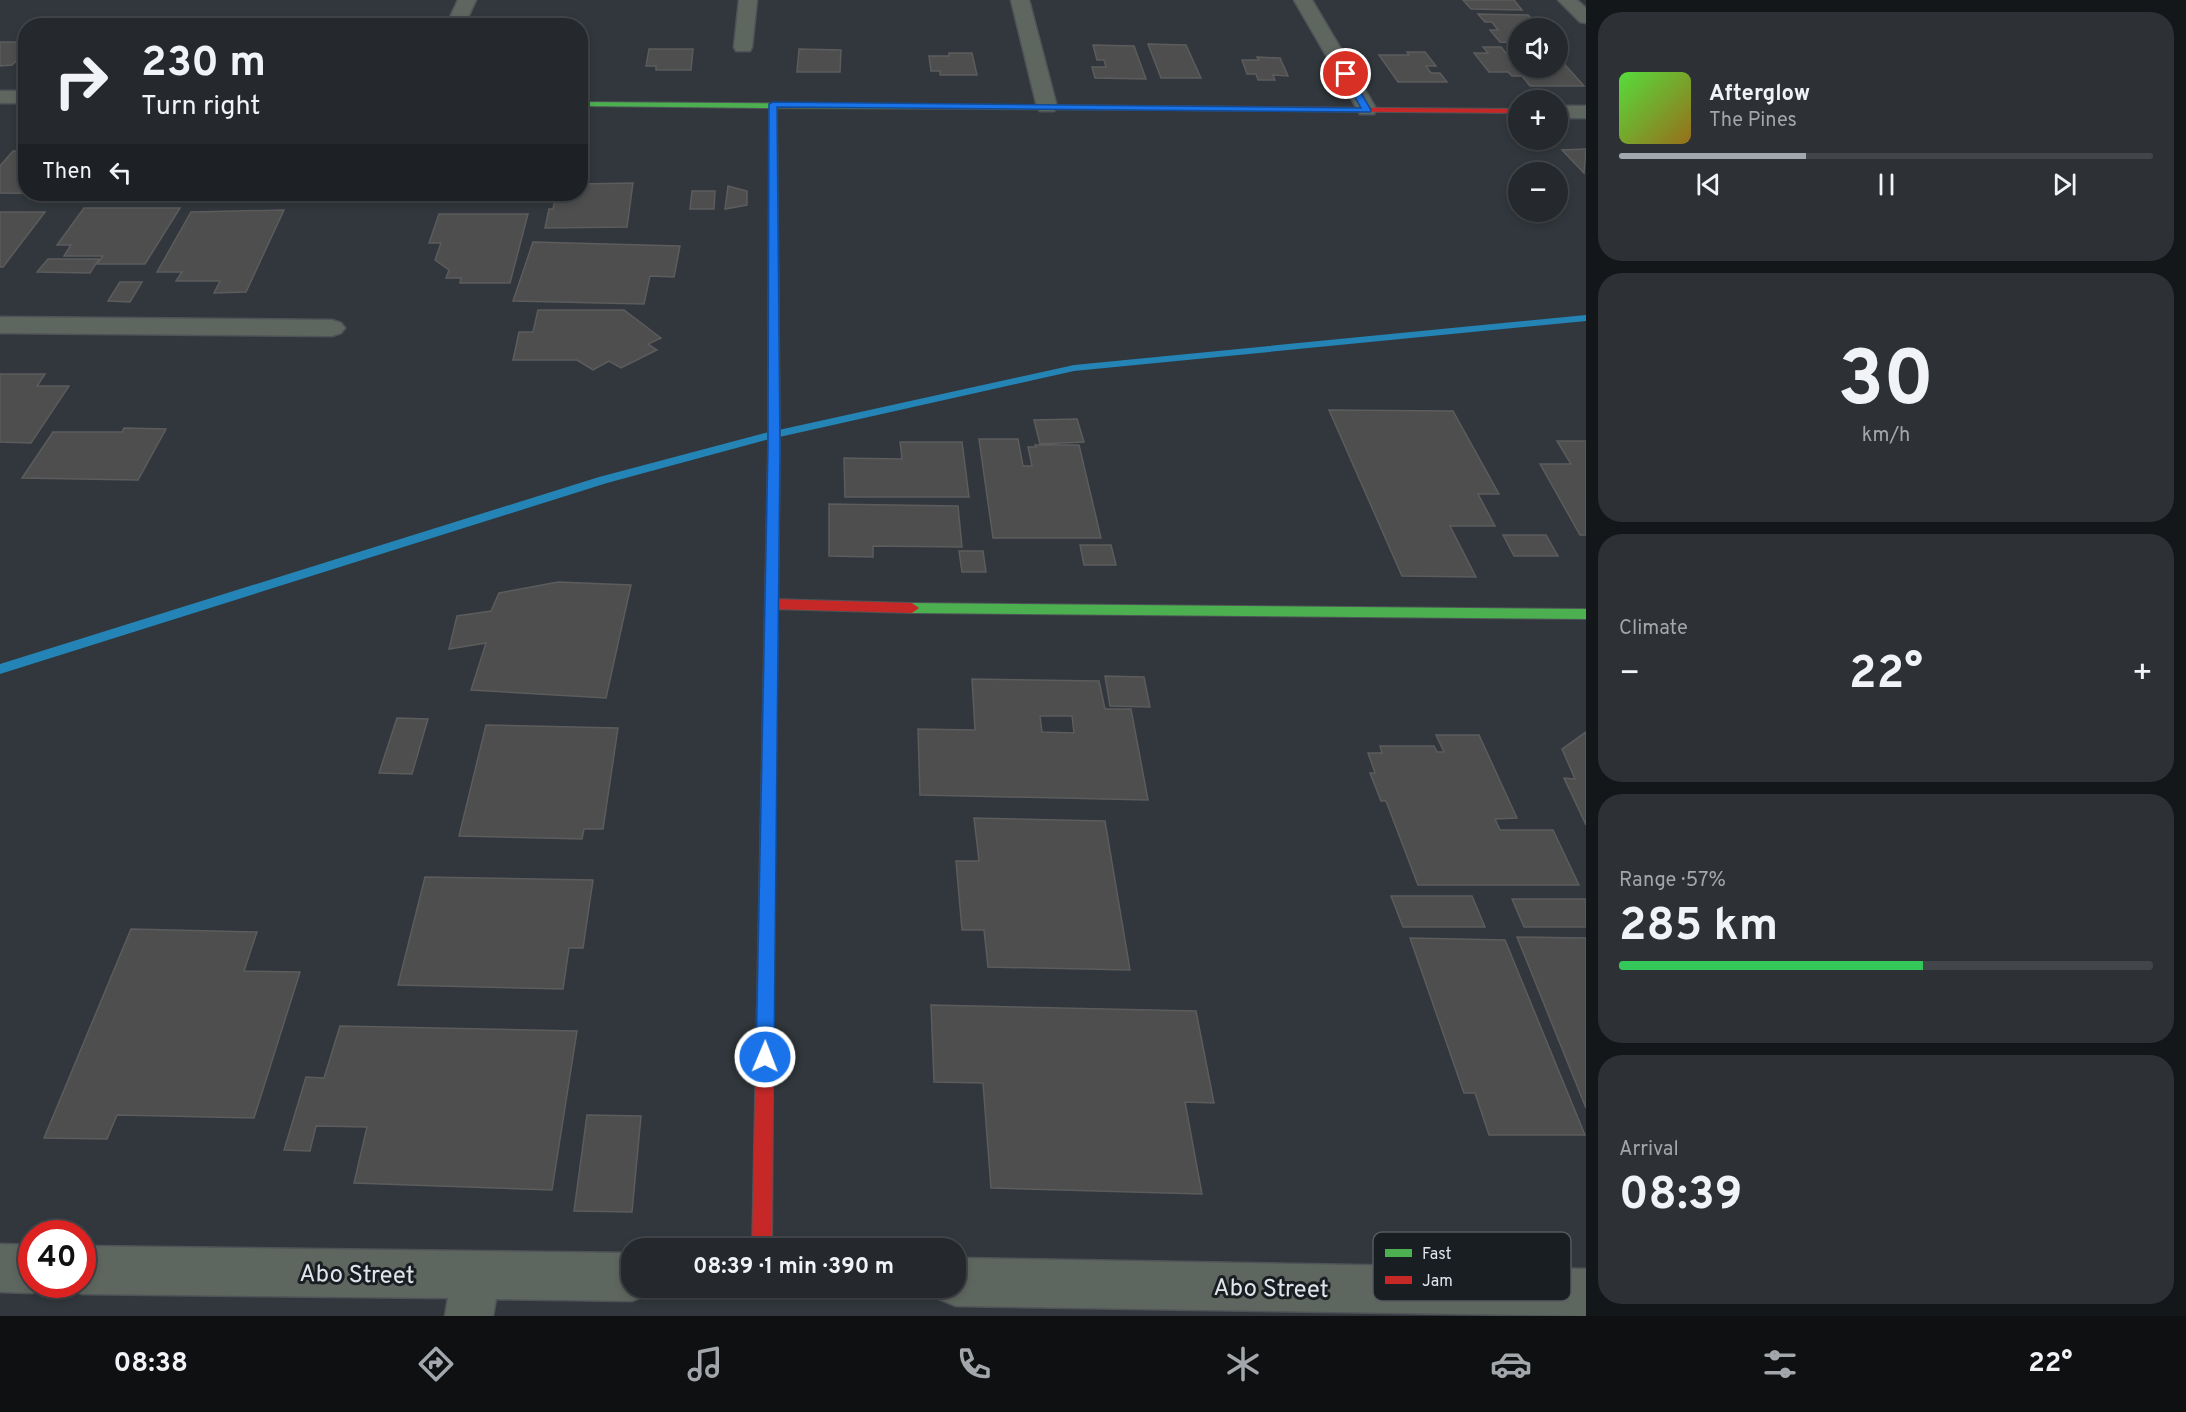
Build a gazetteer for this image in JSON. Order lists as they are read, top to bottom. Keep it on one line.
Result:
{"streets":{"street":["Abo Street"]},"legend":["Fast","Jam"],"page":{"map_buttons":["+","−"],"turn":["230 m","Turn right"],"song":["Afterglow","The Pines"],"then":"Then","tile":[["30","km/h"],"Climate",["Range · 57%","285 km"],["Arrival","08:39"]],"heat":["−","22°","+"],"limit":"40","trip":"08:39 · 1 min · 390 m","tabs":["08:38","22°"]}}
